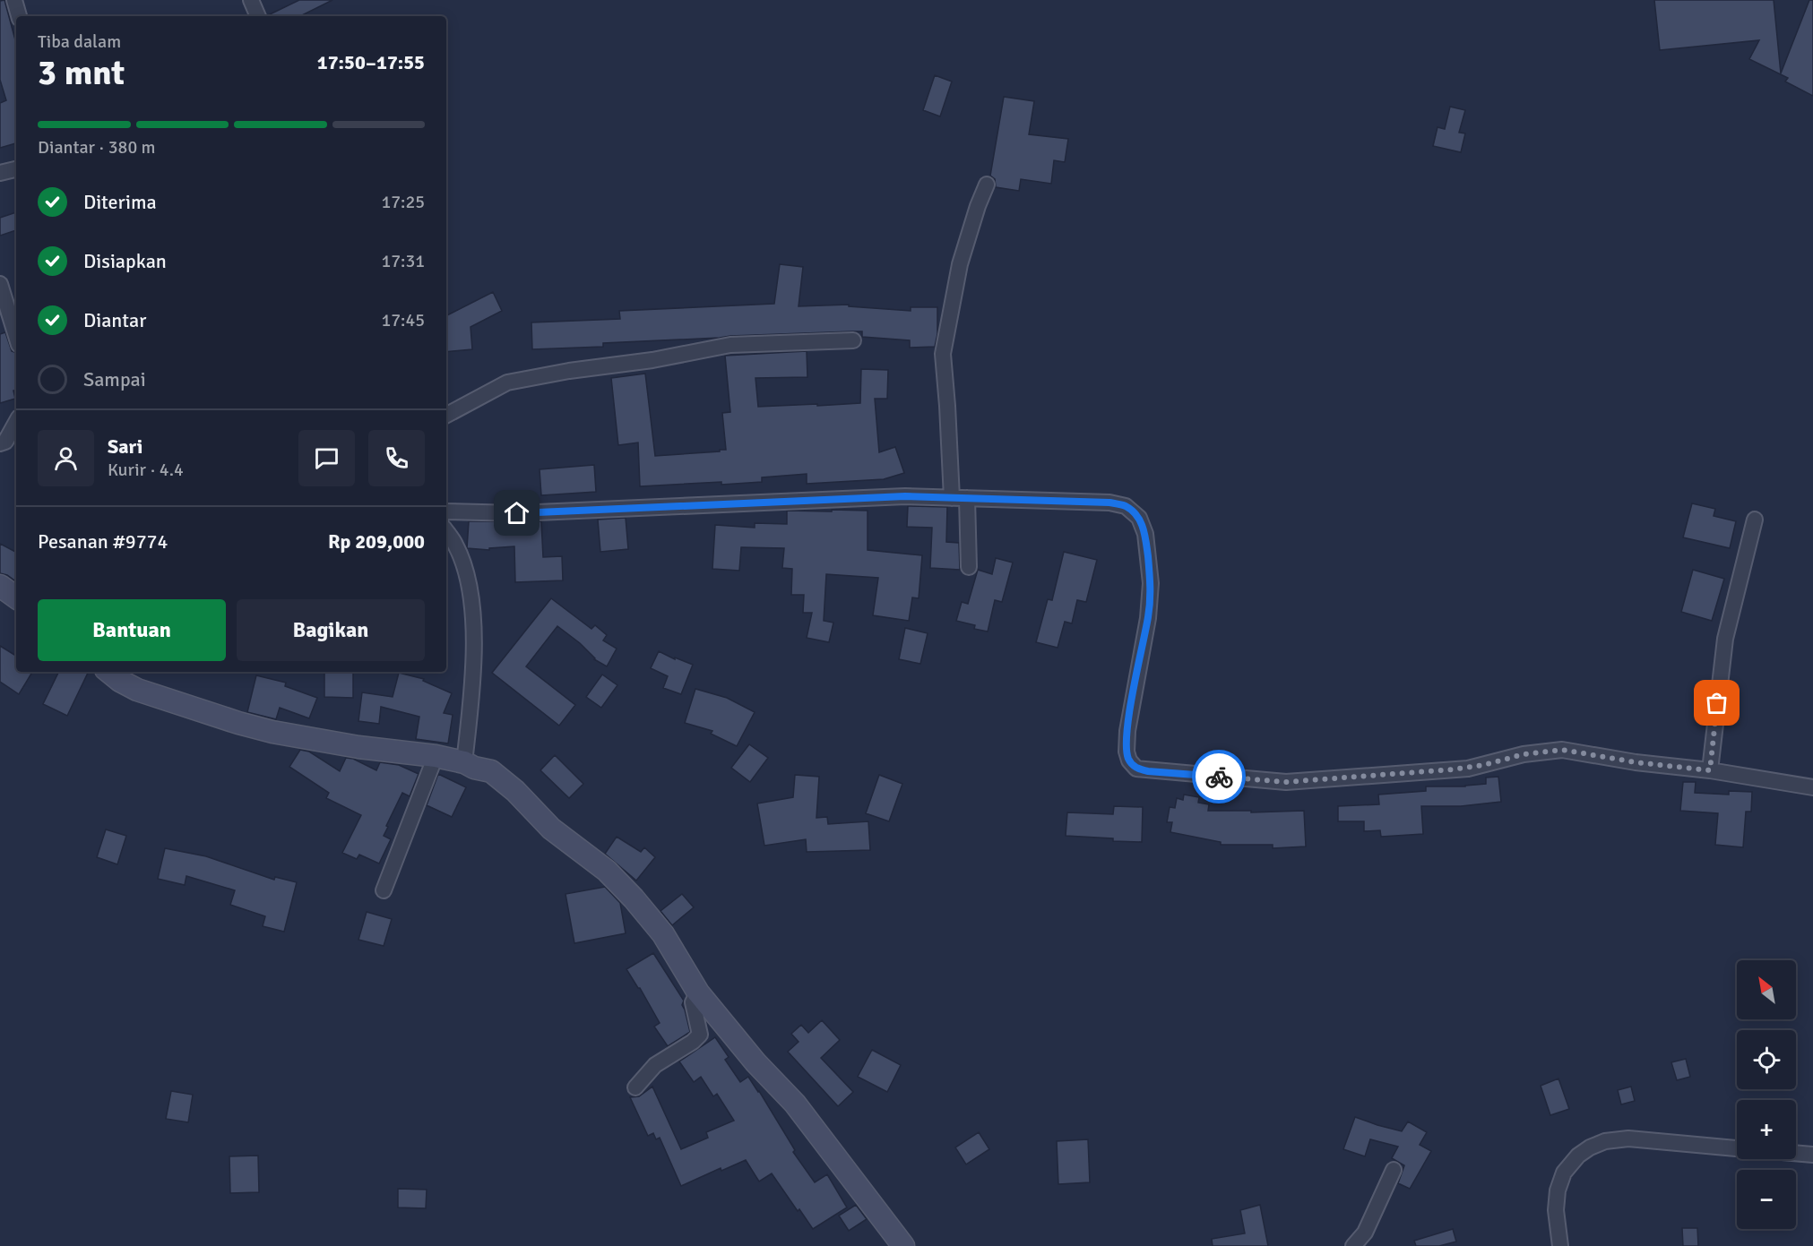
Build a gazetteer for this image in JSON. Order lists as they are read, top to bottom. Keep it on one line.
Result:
{"north":"top left","page":{"heading":["3 mnt","Tiba dalam","17:50–17:55"],"panel":["Sari","Kurir · 4.4","Pesanan #9774","Rp 209,000"],"bar":"Diantar · 380 m","list":[["Diterima","17:25"],["Disiapkan","17:31"],["Diantar","17:45"],"Sampai"],"buttons":["Bantuan","Bagikan"],"map_buttons":["+","−"]}}
